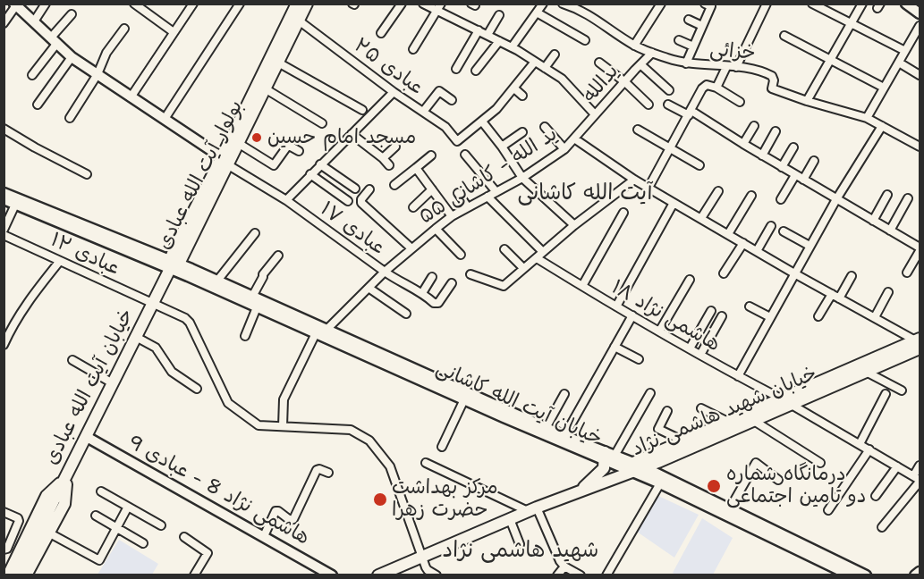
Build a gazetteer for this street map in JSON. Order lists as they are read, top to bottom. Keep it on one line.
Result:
{"streets":{"main road":["بولوار آیت الله عبادی","خیابان آیت الله عبادی","خیابان آیت الله کاشانی","خیابان شهید هاشمی نژاد","هاشمی نژاد 8 - عبادی 9"],"street":["خزائی","عبادی ۲۵","یدالله","ید الله - کاشانی ۵۵","عبادی ۱۷","عبادی ۱۲","هاشمی نژاد ۱۸"]},"crossings":[["خزائی","یدالله"],["عبادی ۲۵","بولوار آیت الله عبادی"],["یدالله","ید الله - کاشانی ۵۵"],["بولوار آیت الله عبادی","عبادی ۱۷"],["بولوار آیت الله عبادی","خیابان آیت الله عبادی"],["بولوار آیت الله عبادی","خیابان آیت الله کاشانی"],["ید الله - کاشانی ۵۵","عبادی ۱۷"],["ید الله - کاشانی ۵۵","خیابان آیت الله کاشانی"],["عبادی ۱۲","خیابان آیت الله عبادی"],["هاشمی نژاد ۱۸","خیابان شهید هاشمی نژاد"],["خیابان آیت الله عبادی","خیابان آیت الله کاشانی"],["خیابان آیت الله عبادی","هاشمی نژاد 8 - عبادی 9"],["خیابان آیت الله کاشانی","خیابان شهید هاشمی نژاد"]],"districts":["آیت الله کاشانی","شهید هاشمی نژاد"],"places":["مسجد امام حسین","درمانگاه شماره دو تامین اجتماعی","مرکز بهداشت حضرت زهرا"]}
